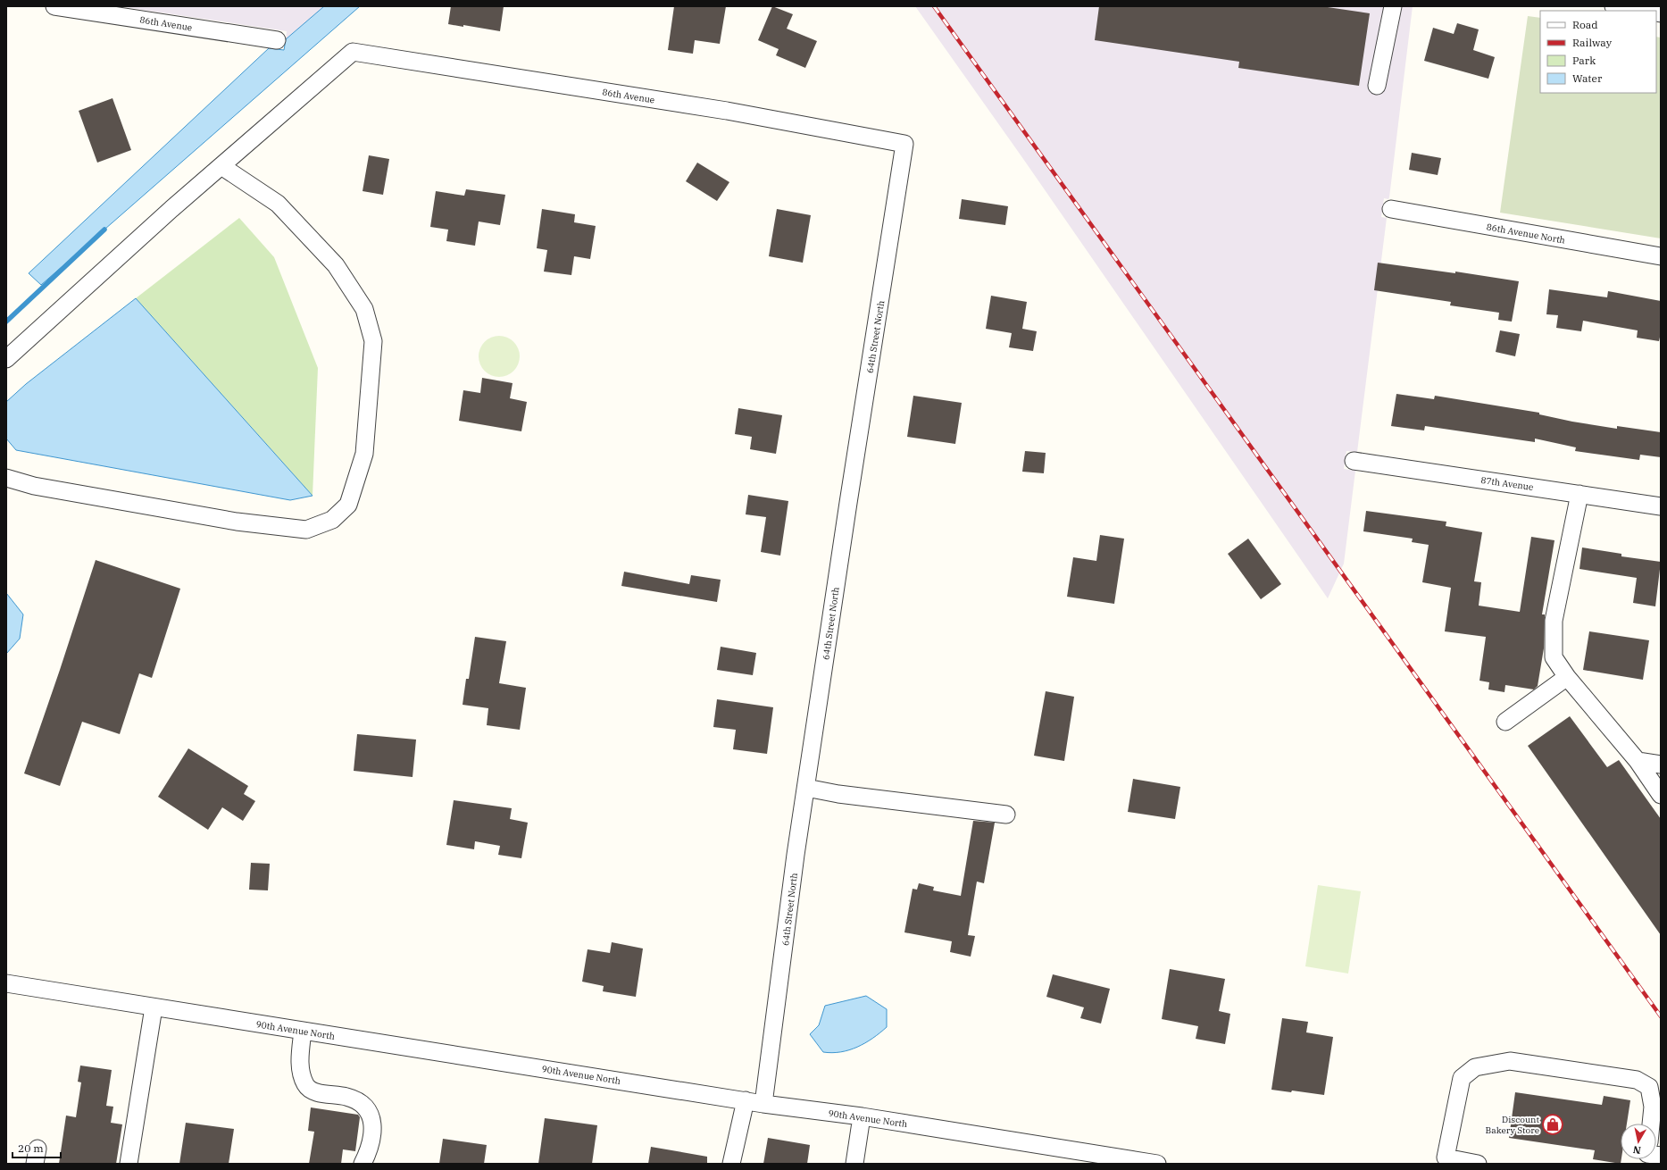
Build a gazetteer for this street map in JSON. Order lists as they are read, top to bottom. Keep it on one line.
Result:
{"streets":{"street":["86th Avenue","86th Avenue North","64th Street North","87th Avenue","90th Avenue North"]},"crossings":[["86th Avenue","64th Street North"],["64th Street North","90th Avenue North"]],"places":{"shop":["Discount Bakery Store"]},"legend":["Road","Railway","Park","Water"],"scale_bar":"20 m","north":"bottom"}
